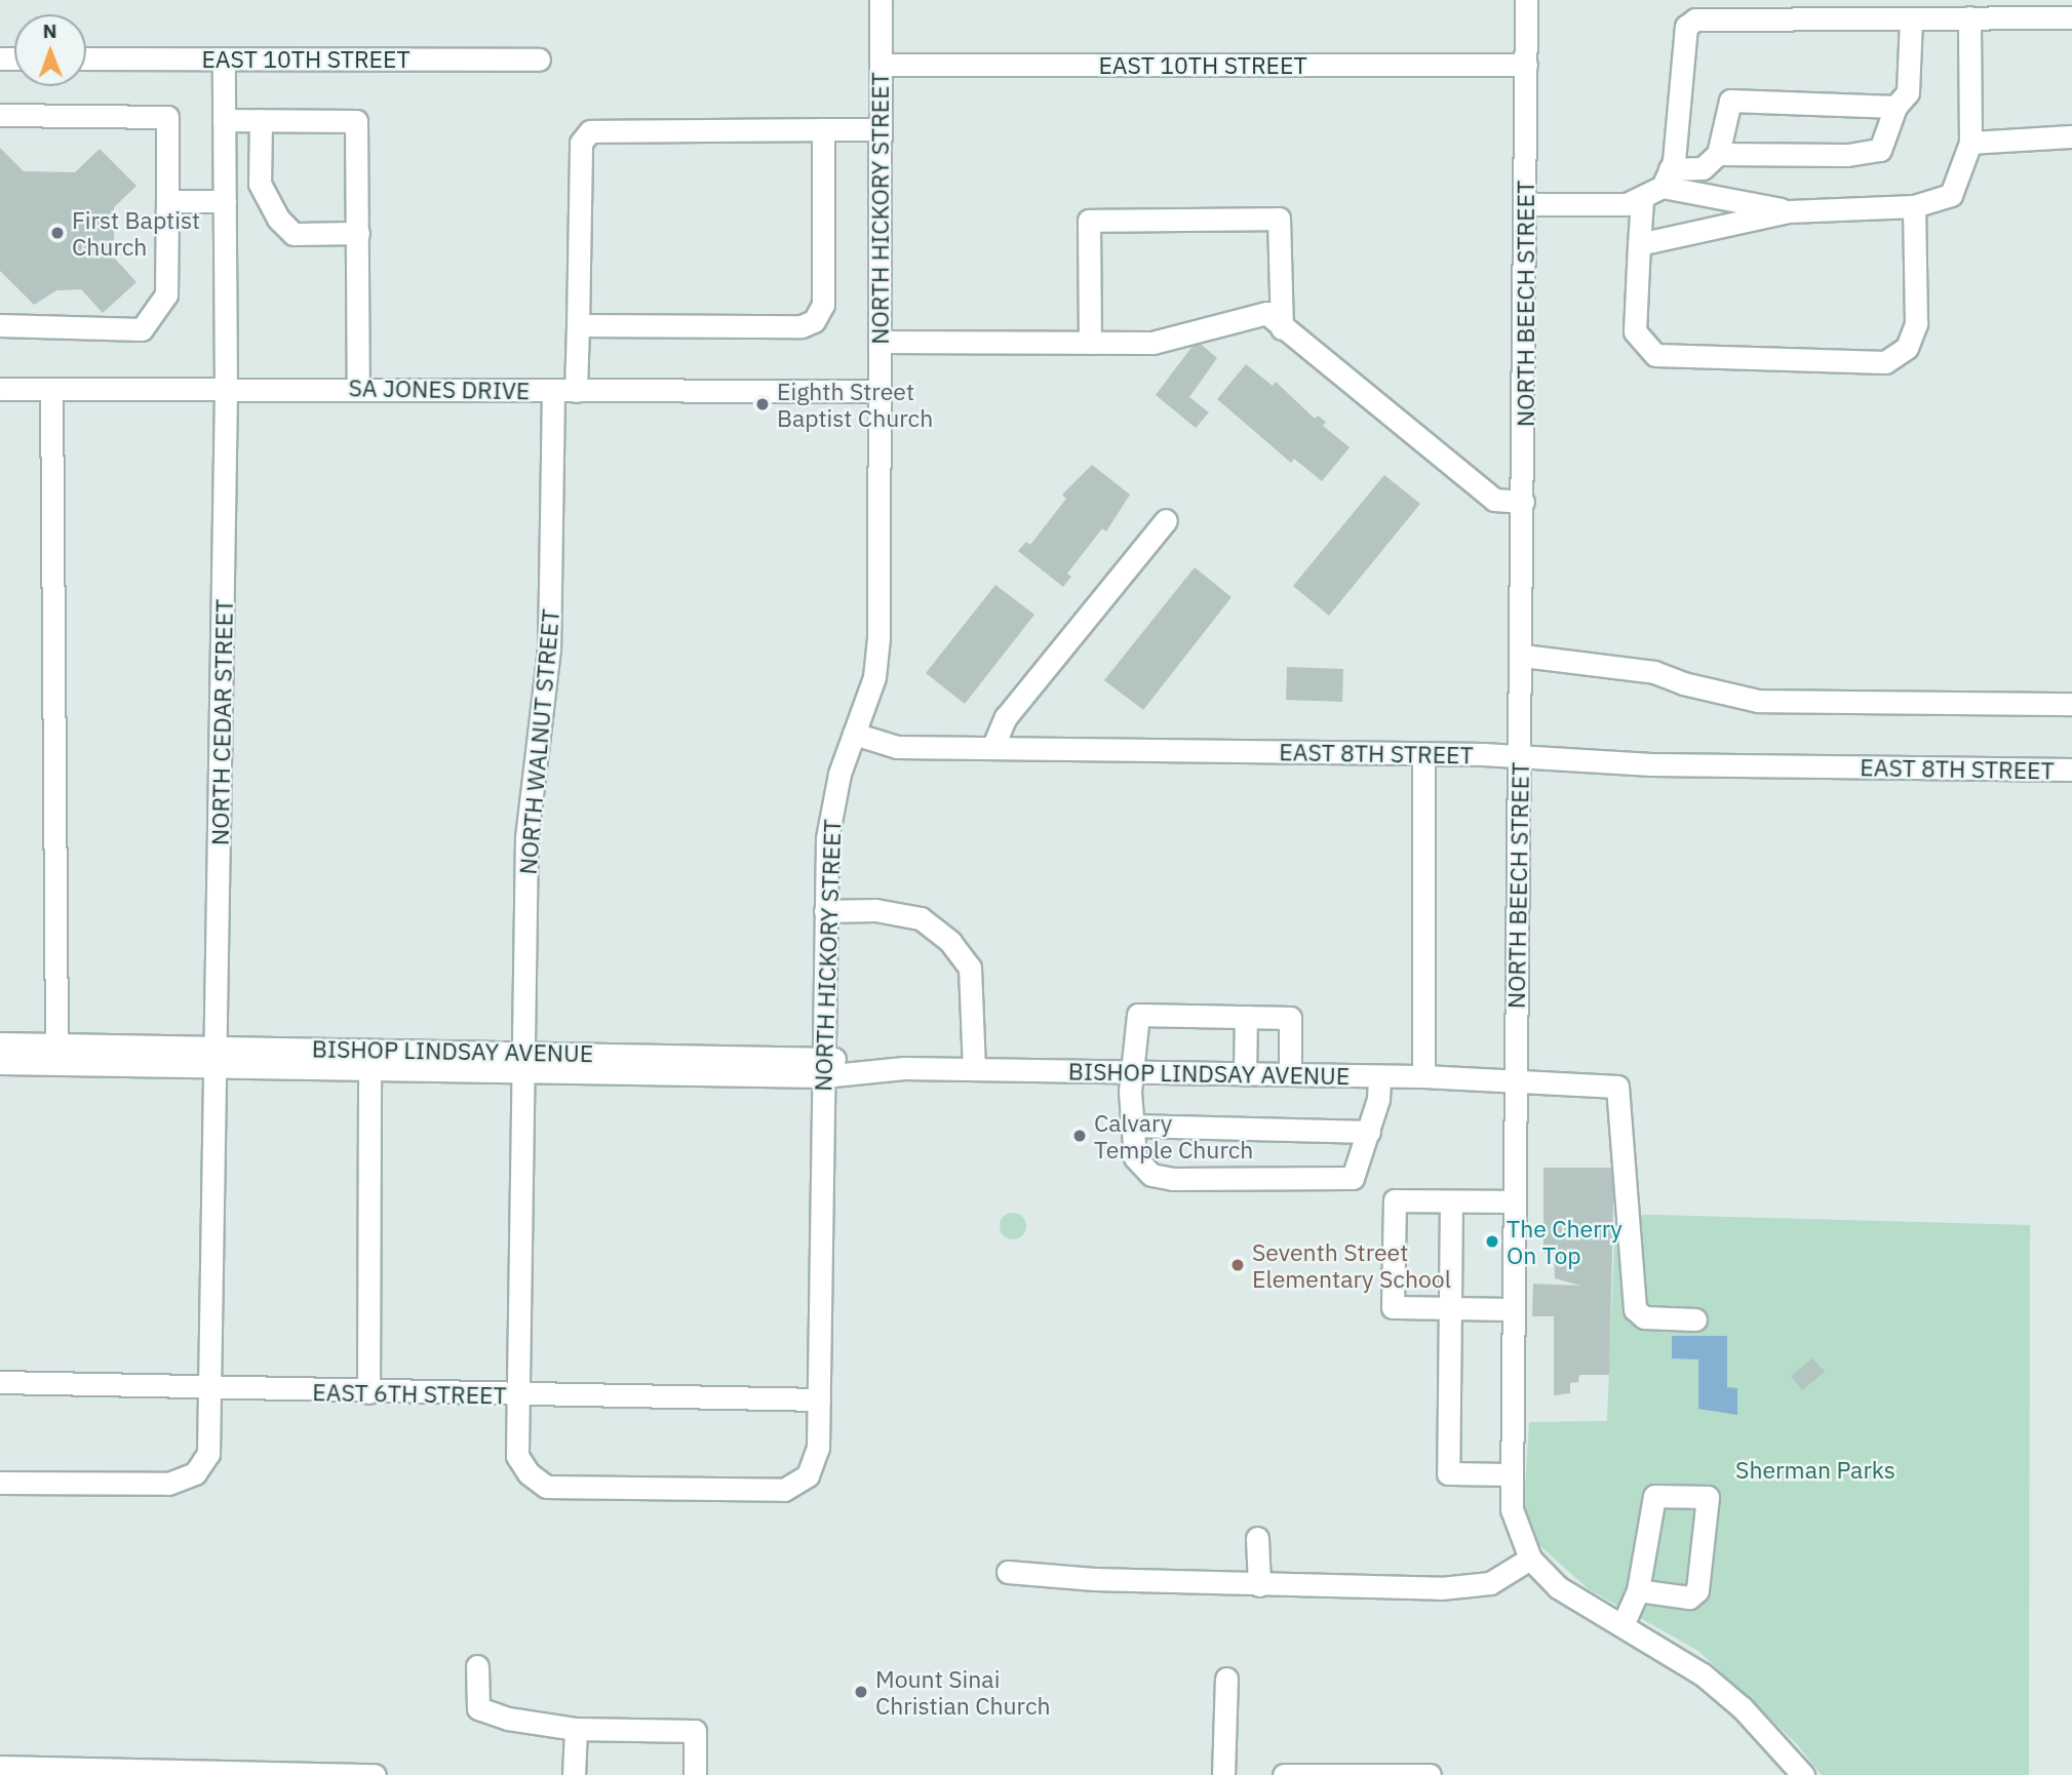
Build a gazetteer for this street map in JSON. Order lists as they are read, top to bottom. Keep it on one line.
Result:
{"streets":{"street":["EAST 10TH STREET","NORTH HICKORY STREET","NORTH BEECH STREET","SA JONES DRIVE","NORTH CEDAR STREET","NORTH WALNUT STREET","EAST 8TH STREET","BISHOP LINDSAY AVENUE","EAST 6TH STREET"]},"crossings":[["EAST 10TH STREET","NORTH HICKORY STREET"],["EAST 10TH STREET","NORTH BEECH STREET"],["EAST 10TH STREET","NORTH CEDAR STREET"],["NORTH HICKORY STREET","SA JONES DRIVE"],["NORTH HICKORY STREET","NORTH WALNUT STREET"],["NORTH HICKORY STREET","EAST 8TH STREET"],["NORTH HICKORY STREET","BISHOP LINDSAY AVENUE"],["NORTH HICKORY STREET","EAST 6TH STREET"],["NORTH BEECH STREET","EAST 8TH STREET"],["NORTH BEECH STREET","BISHOP LINDSAY AVENUE"],["SA JONES DRIVE","NORTH CEDAR STREET"],["SA JONES DRIVE","NORTH WALNUT STREET"],["NORTH CEDAR STREET","BISHOP LINDSAY AVENUE"],["NORTH CEDAR STREET","EAST 6TH STREET"],["NORTH WALNUT STREET","BISHOP LINDSAY AVENUE"],["NORTH WALNUT STREET","EAST 6TH STREET"]],"parks":["Sherman Parks"],"places":["First Baptist Church","Eighth Street Baptist Church","Calvary Temple Church","The Cherry On Top","Seventh Street Elementary School","Mount Sinai Christian Church"],"north":"top"}
